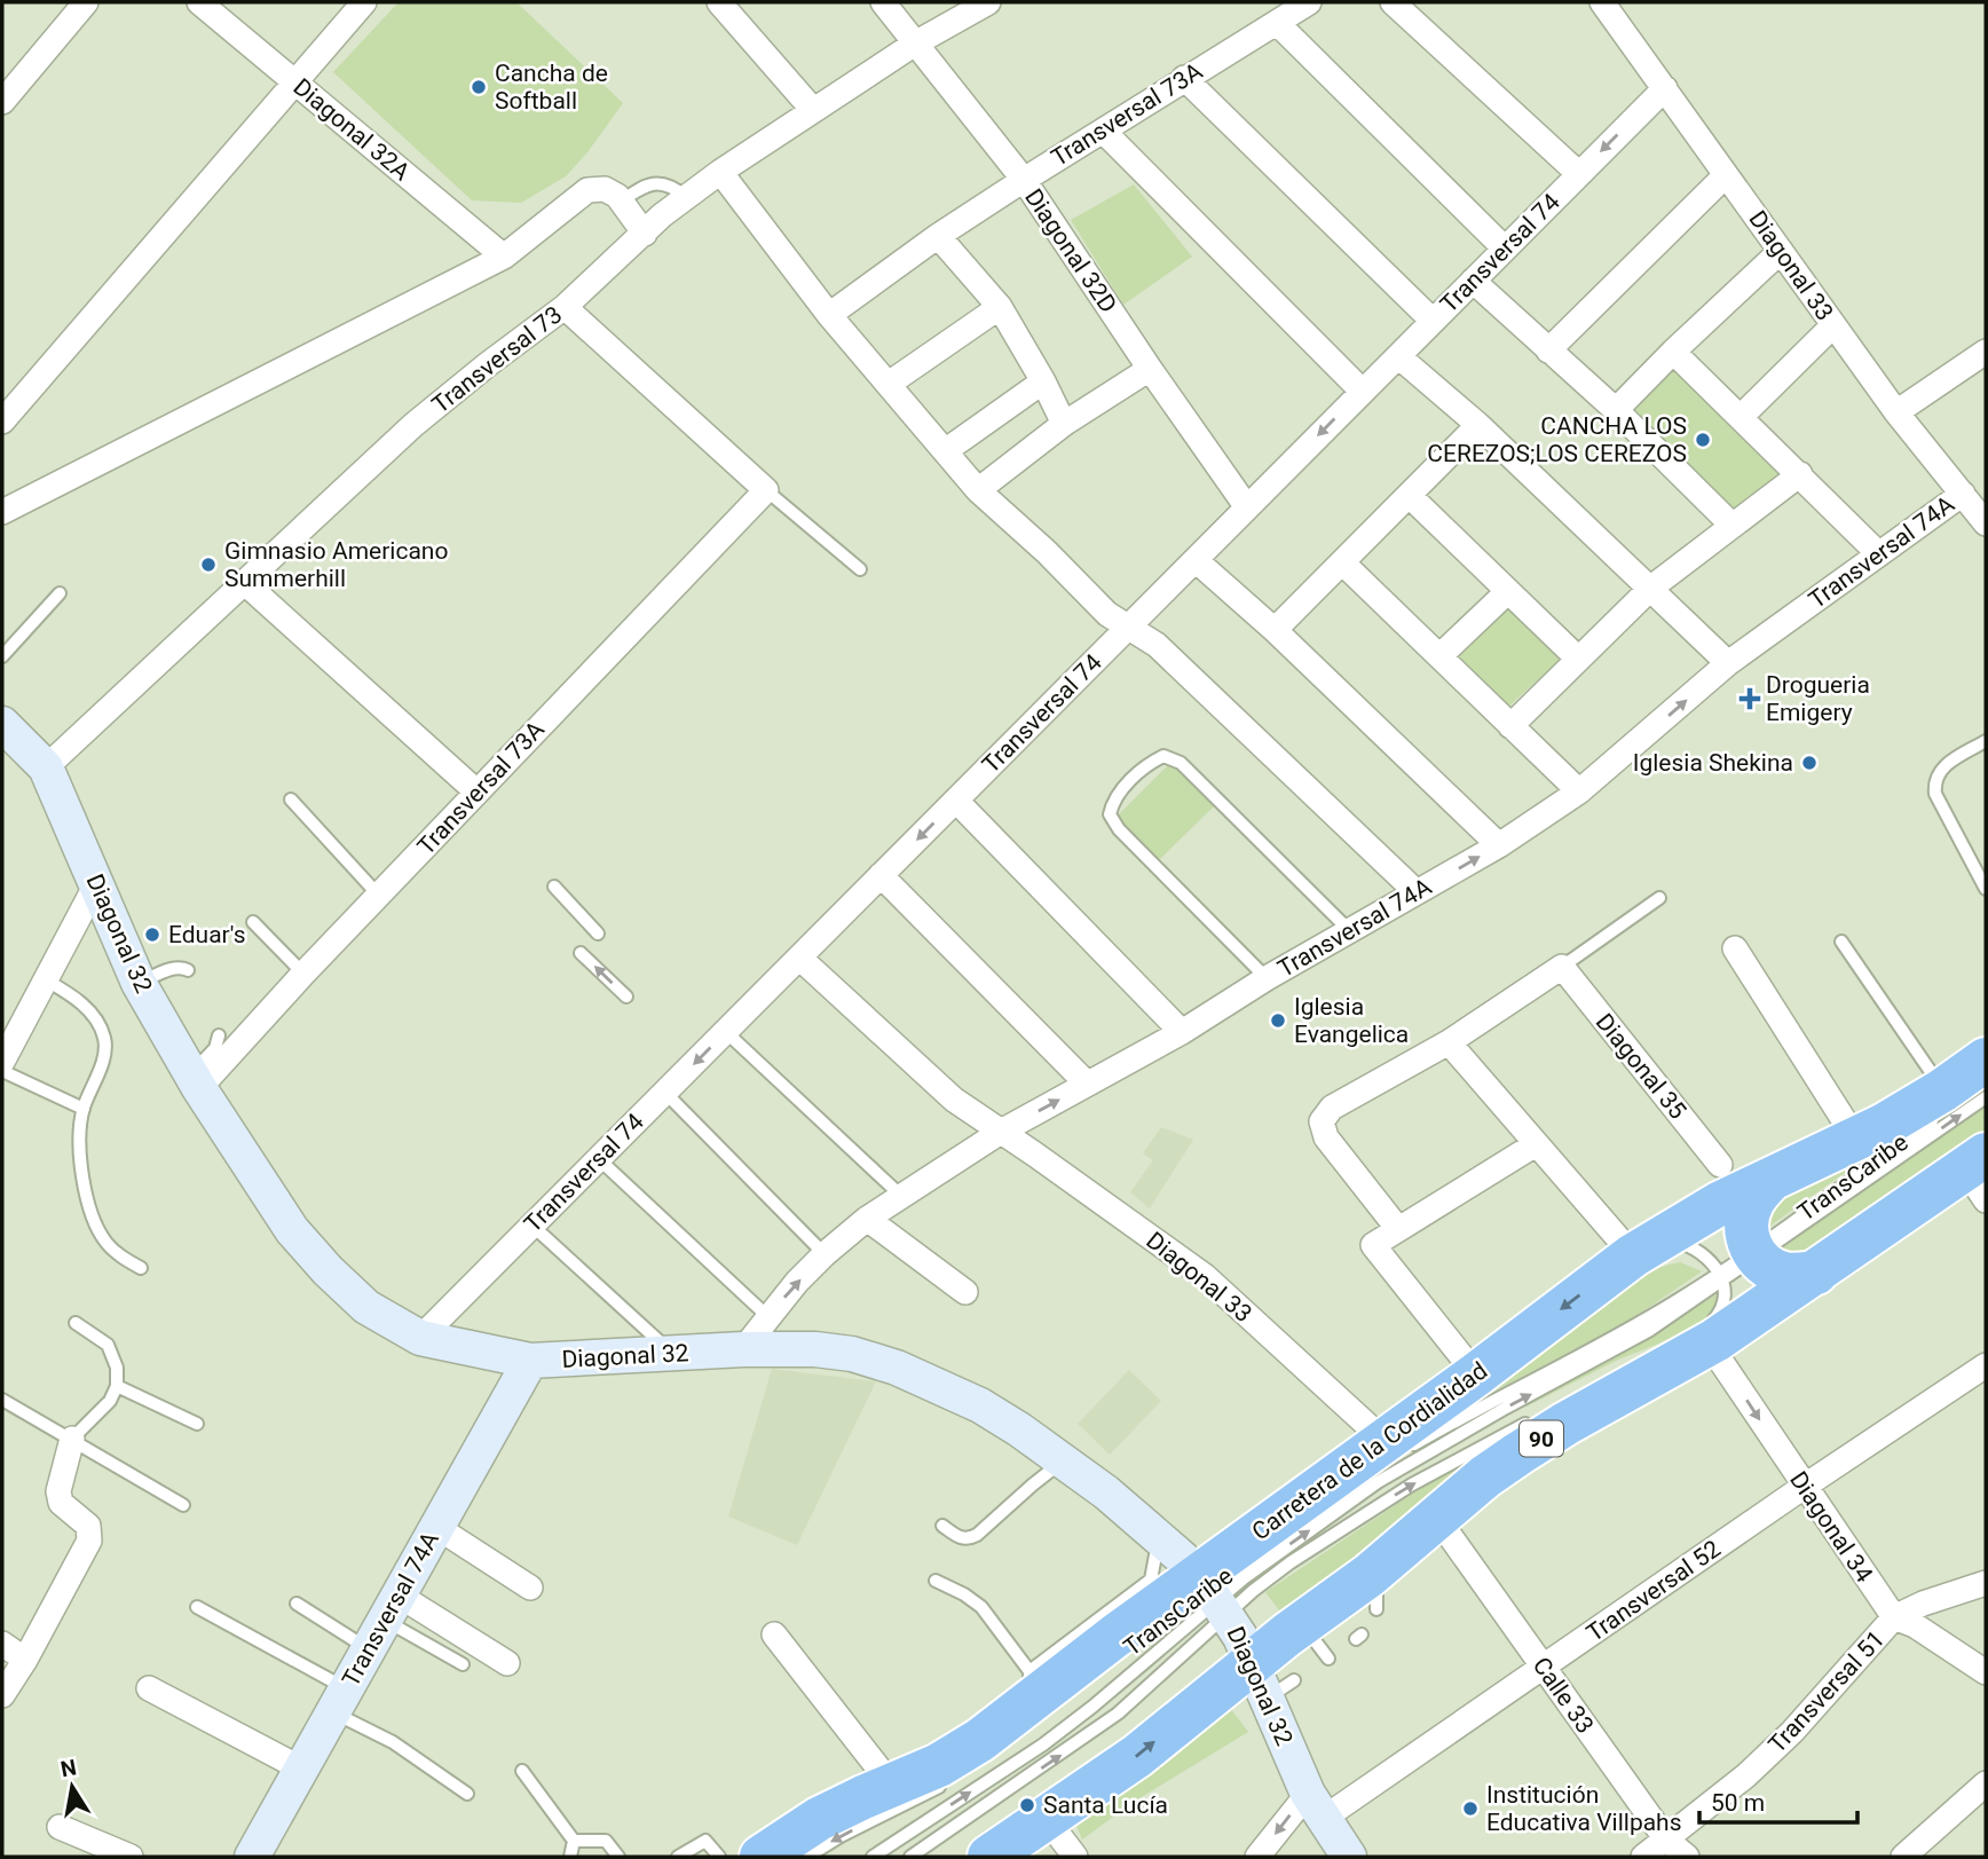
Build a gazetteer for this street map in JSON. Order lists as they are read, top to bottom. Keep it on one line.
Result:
{"streets":{"highway":["90","Carretera de la Cordialidad"],"street":["Transversal 73A","Diagonal 32A","Diagonal 32D","Transversal 74","Diagonal 33","Transversal 73","Transversal 74A","Diagonal 32","Diagonal 35","Diagonal 34","Transversal 52","Transversal 51","Calle 33"],"lane":["TransCaribe"]},"crossings":[["Transversal 73A","Diagonal 32D"],["Transversal 73A","Diagonal 32"],["Diagonal 32D","Transversal 74"],["Diagonal 32D","Transversal 73"],["Transversal 74","Diagonal 33"],["Transversal 74","Diagonal 32"],["Diagonal 33","Transversal 74A"],["Diagonal 33","TransCaribe"],["Diagonal 33","Carretera de la Cordialidad"],["Transversal 73","Diagonal 32"],["Transversal 74A","Diagonal 32"],["Diagonal 32","TransCaribe"],["Diagonal 32","90"],["Diagonal 32","Carretera de la Cordialidad"],["Diagonal 32","Transversal 52"],["TransCaribe","Carretera de la Cordialidad"],["90","Diagonal 34"],["Diagonal 34","Transversal 52"],["Diagonal 34","Transversal 51"],["Transversal 52","Calle 33"],["Transversal 51","Calle 33"]],"one_way":["Diagonal 34"],"places":{"other":["Cancha de Softball","CANCHA LOS CEREZOS;LOS CEREZOS","Gimnasio Americano Summerhill","Iglesia Shekina","Eduar's","Iglesia Evangelica","Santa Lucía","Institución Educativa Villpahs"],"health":["Drogueria Emigery"]},"scale_bar":"50 m","north":"top"}
